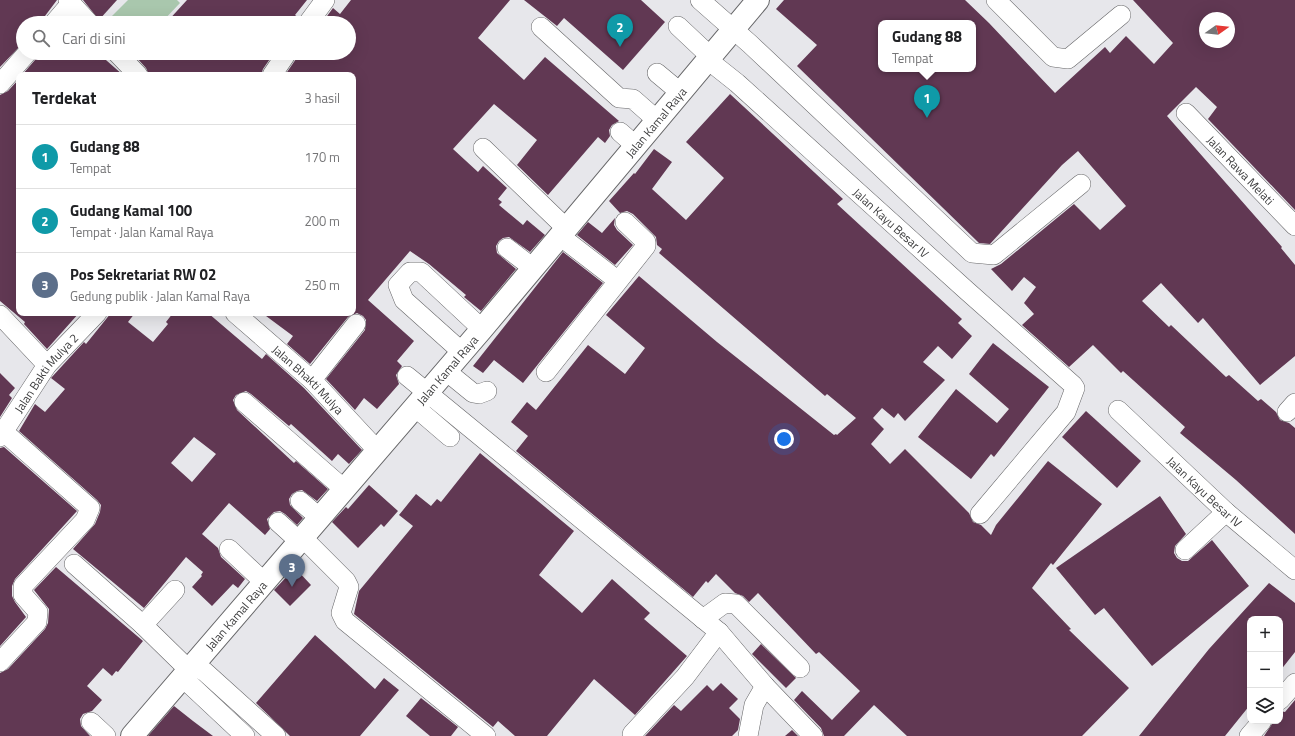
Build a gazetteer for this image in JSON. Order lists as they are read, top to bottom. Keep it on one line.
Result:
{"streets":{"main road":["Jalan Kamal Raya"],"street":["Jalan Rawa Melati","Jalan Kayu Besar IV","Jalan Bakti Mulya 2","Jalan Bhakti Mulya"]},"crossings":[["Jalan Kamal Raya","Jalan Kayu Besar IV"],["Jalan Kamal Raya","Jalan Bhakti Mulya"]],"north":"right","page":{"pins":["2","1","3"],"search":"Cari di sini","popup":["Gudang 88","Tempat"],"heading":["Terdekat","3 hasil"],"list":[{"mark":"1","name":"Gudang 88","note":"Tempat","value":"170 m"},{"mark":"2","name":"Gudang Kamal 100","note":"Tempat · Jalan Kamal Raya","value":"200 m"},{"mark":"3","name":"Pos Sekretariat RW 02","note":"Gedung publik · Jalan Kamal Raya","value":"250 m"}],"map_buttons":["+","−"]}}
